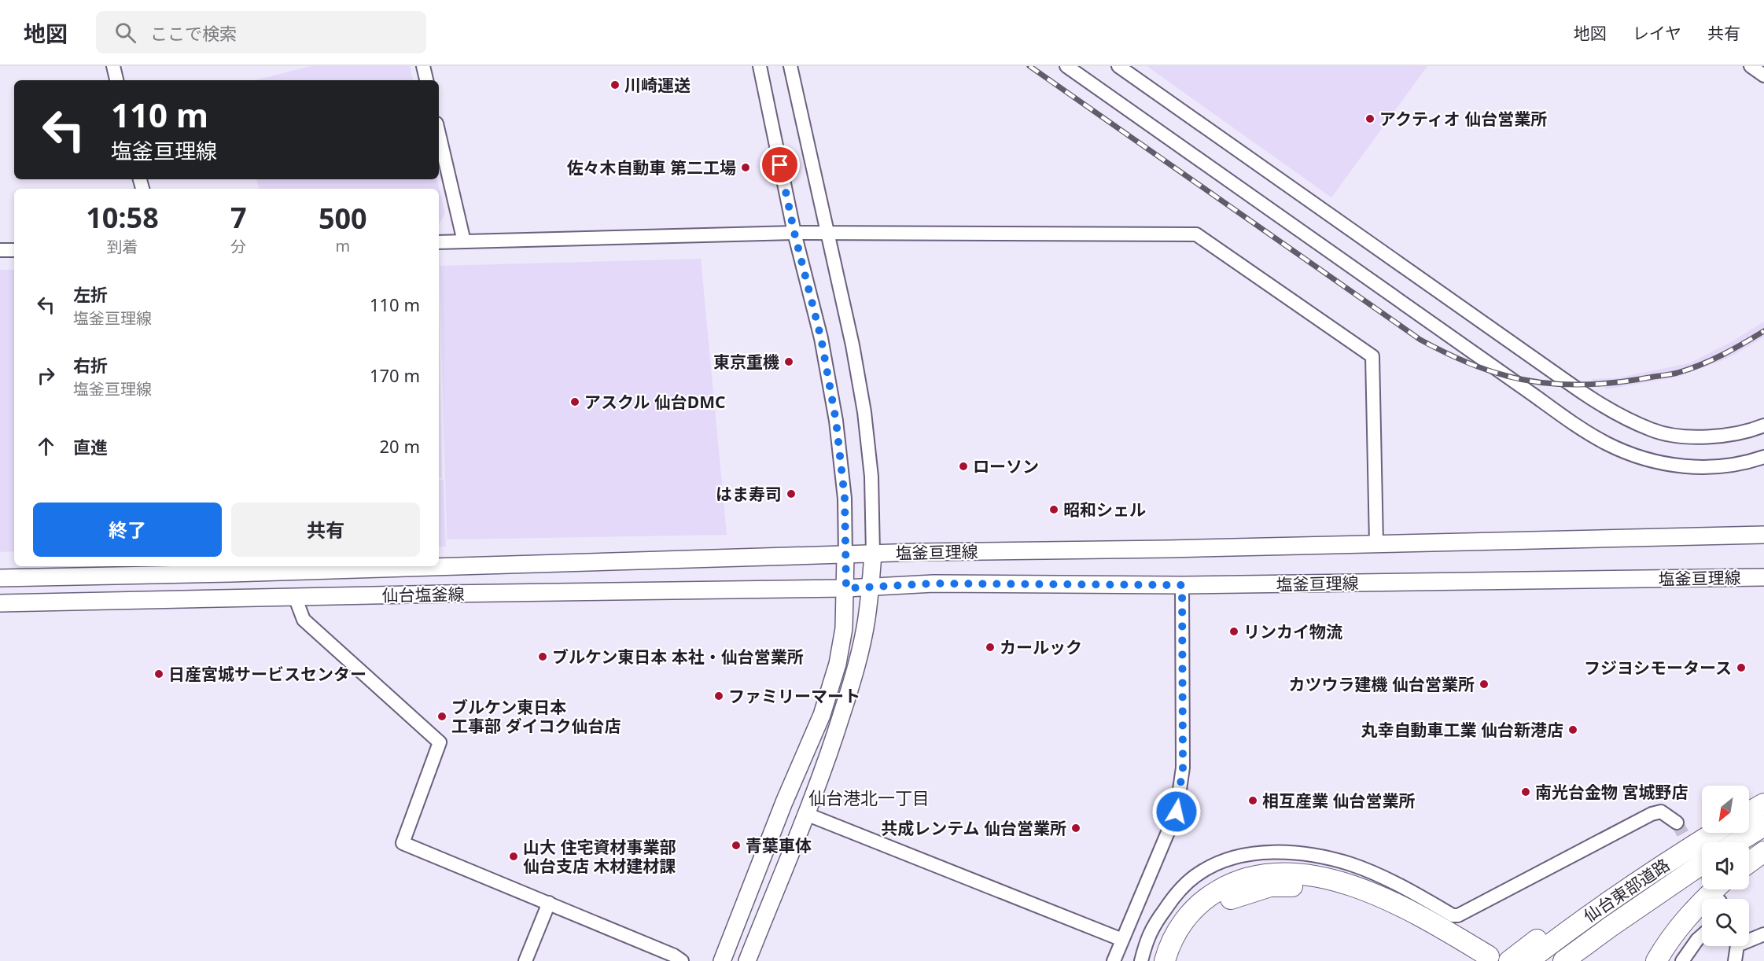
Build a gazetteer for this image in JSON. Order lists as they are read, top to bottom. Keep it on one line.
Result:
{"streets":{"highway":["仙台東部道路"],"main road":["塩釜亘理線","仙台塩釜線"]},"crossings":[["塩釜亘理線","仙台塩釜線"]],"districts":["仙台港北一丁目"],"places":["川崎運送","アクティオ 仙台営業所","佐々木自動車 第二工場","東京重機","アスクル 仙台DMC","ローソン","はま寿司","昭和シェル","リンカイ物流","カールック","ブルケン東日本 本社・仙台営業所","フジヨシモータース","日産宮城サービスセンター","カツウラ建機 仙台営業所","ファミリーマート","ブルケン東日本 工事部 ダイコク仙台店","丸幸自動車工業 仙台新港店","南光台金物 宮城野店","相互産業 仙台営業所","共成レンテム 仙台営業所","青葉車体","山大 住宅資材事業部 仙台支店 木材建材課"],"north":"bottom left","page":{"header":"地図","search":"ここで検索","nav":["地図","レイヤ","共有"],"turn":["110 m","塩釜亘理線"],"eta":["10:58","到着","7","分","500","m"],"list":[{"name":"左折","note":"塩釜亘理線","value":"110 m"},{"name":"右折","note":"塩釜亘理線","value":"170 m"},{"name":"直進","value":"20 m"}],"buttons":["終了","共有"]}}
